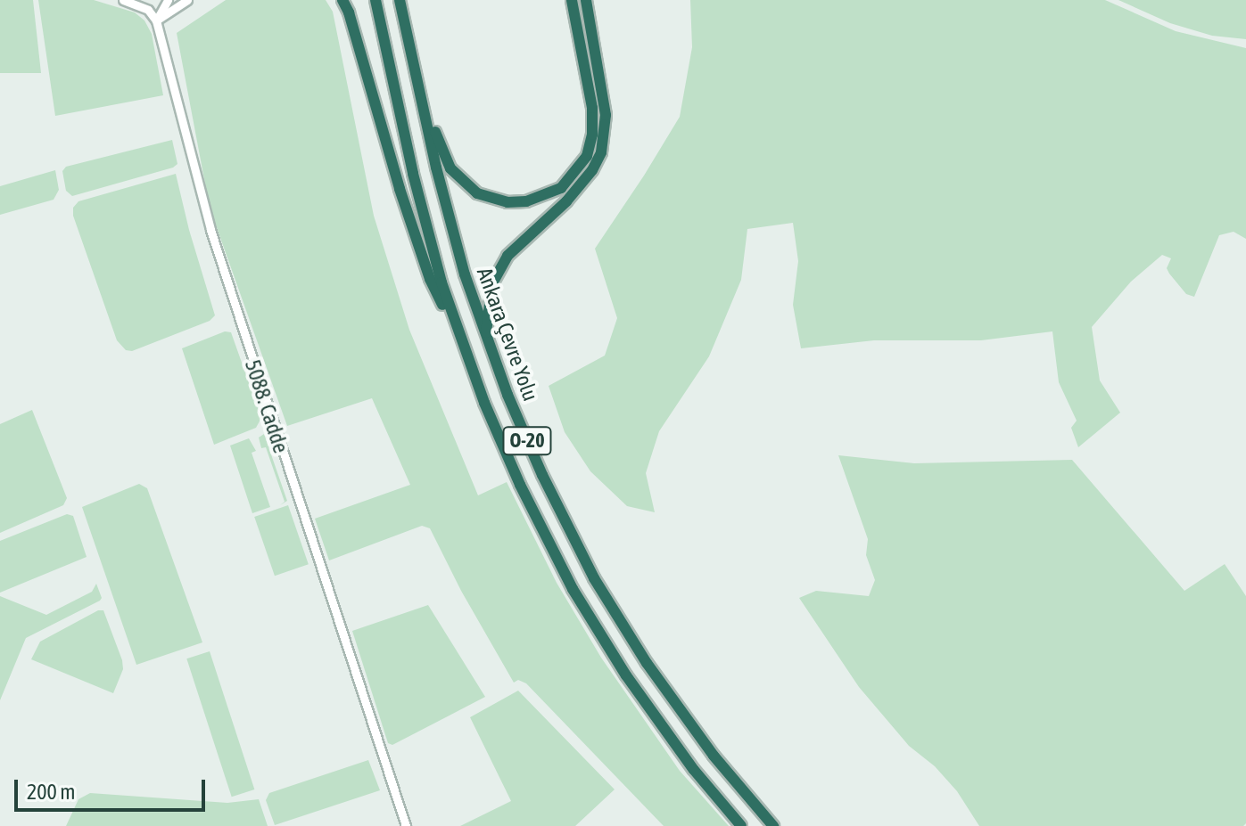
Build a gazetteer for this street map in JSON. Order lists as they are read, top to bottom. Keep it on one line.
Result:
{"streets":{"highway":["Ankara Çevre Yolu","O-20"],"street":["5088. Cadde"]},"scale_bar":"200 m"}
